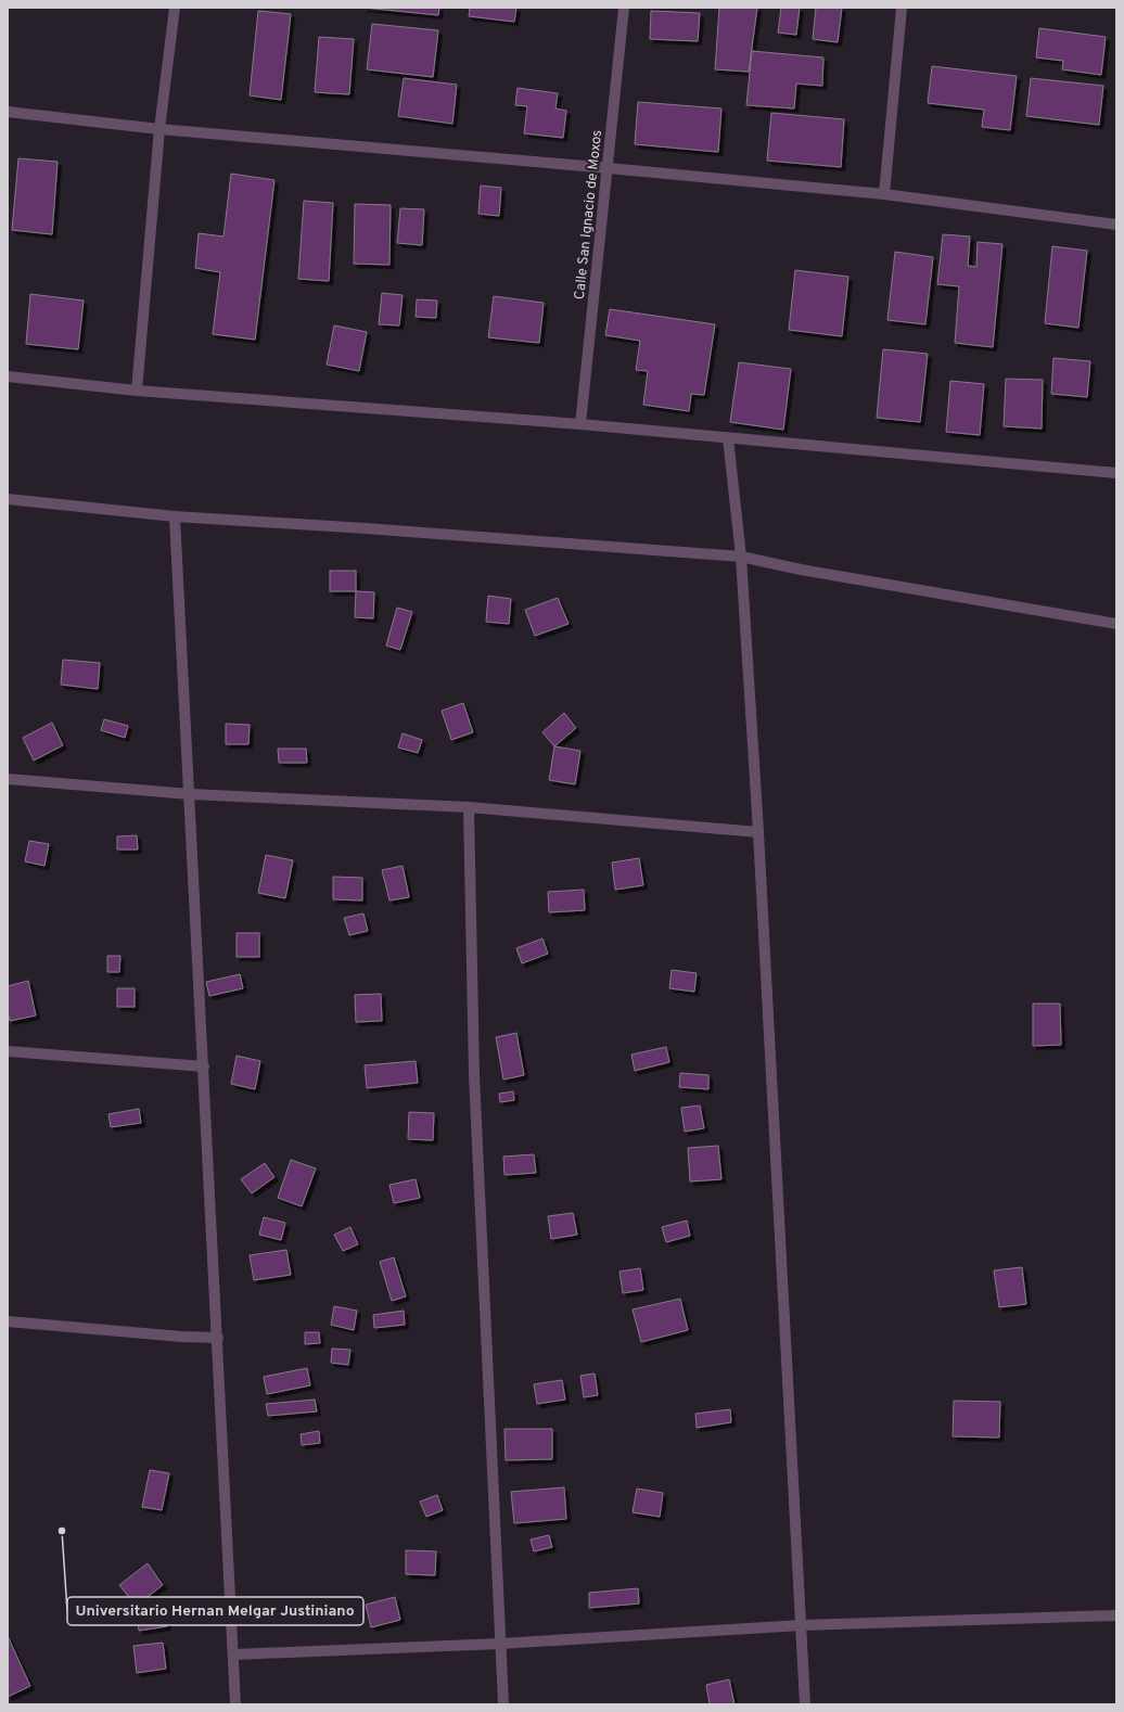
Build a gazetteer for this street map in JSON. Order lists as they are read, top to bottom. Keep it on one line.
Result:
{"streets":{"street":["Calle San Ignacio de Moxos"]},"places":["Universitario Hernan Melgar Justiniano"]}
